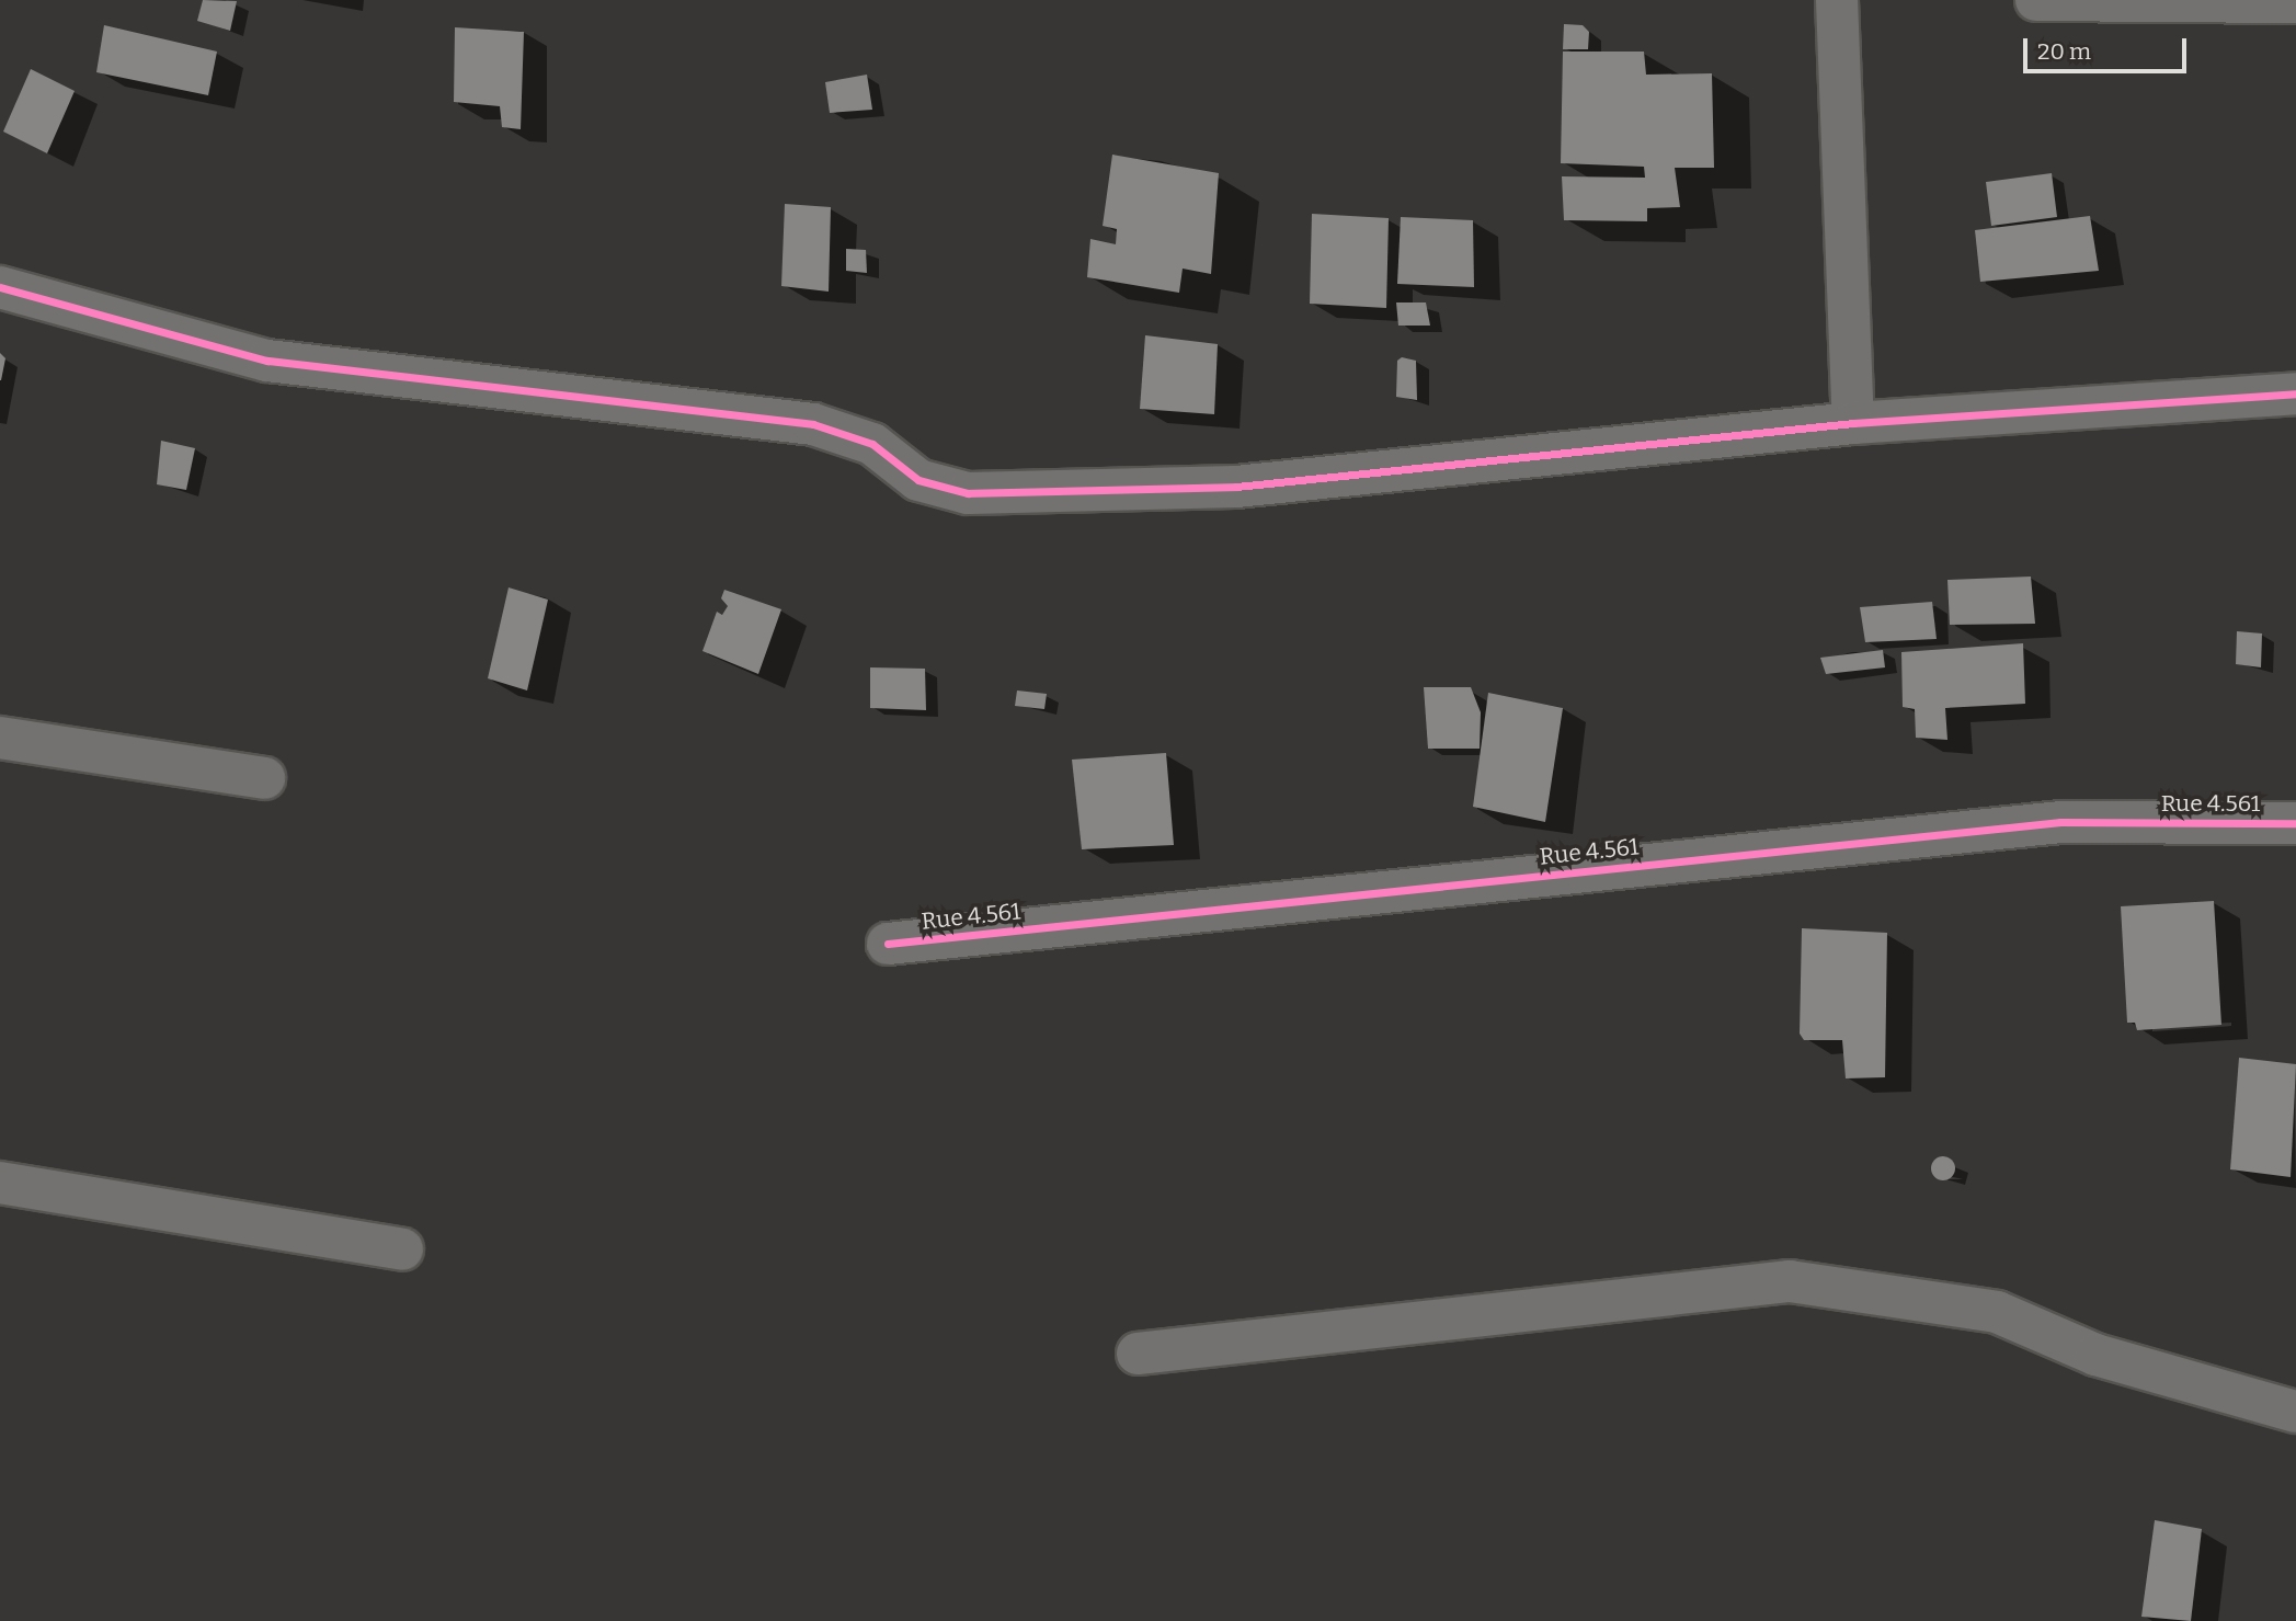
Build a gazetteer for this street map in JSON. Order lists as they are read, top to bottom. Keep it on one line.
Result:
{"streets":{"street":["Rue 4.561"]},"scale_bar":"20 m"}
